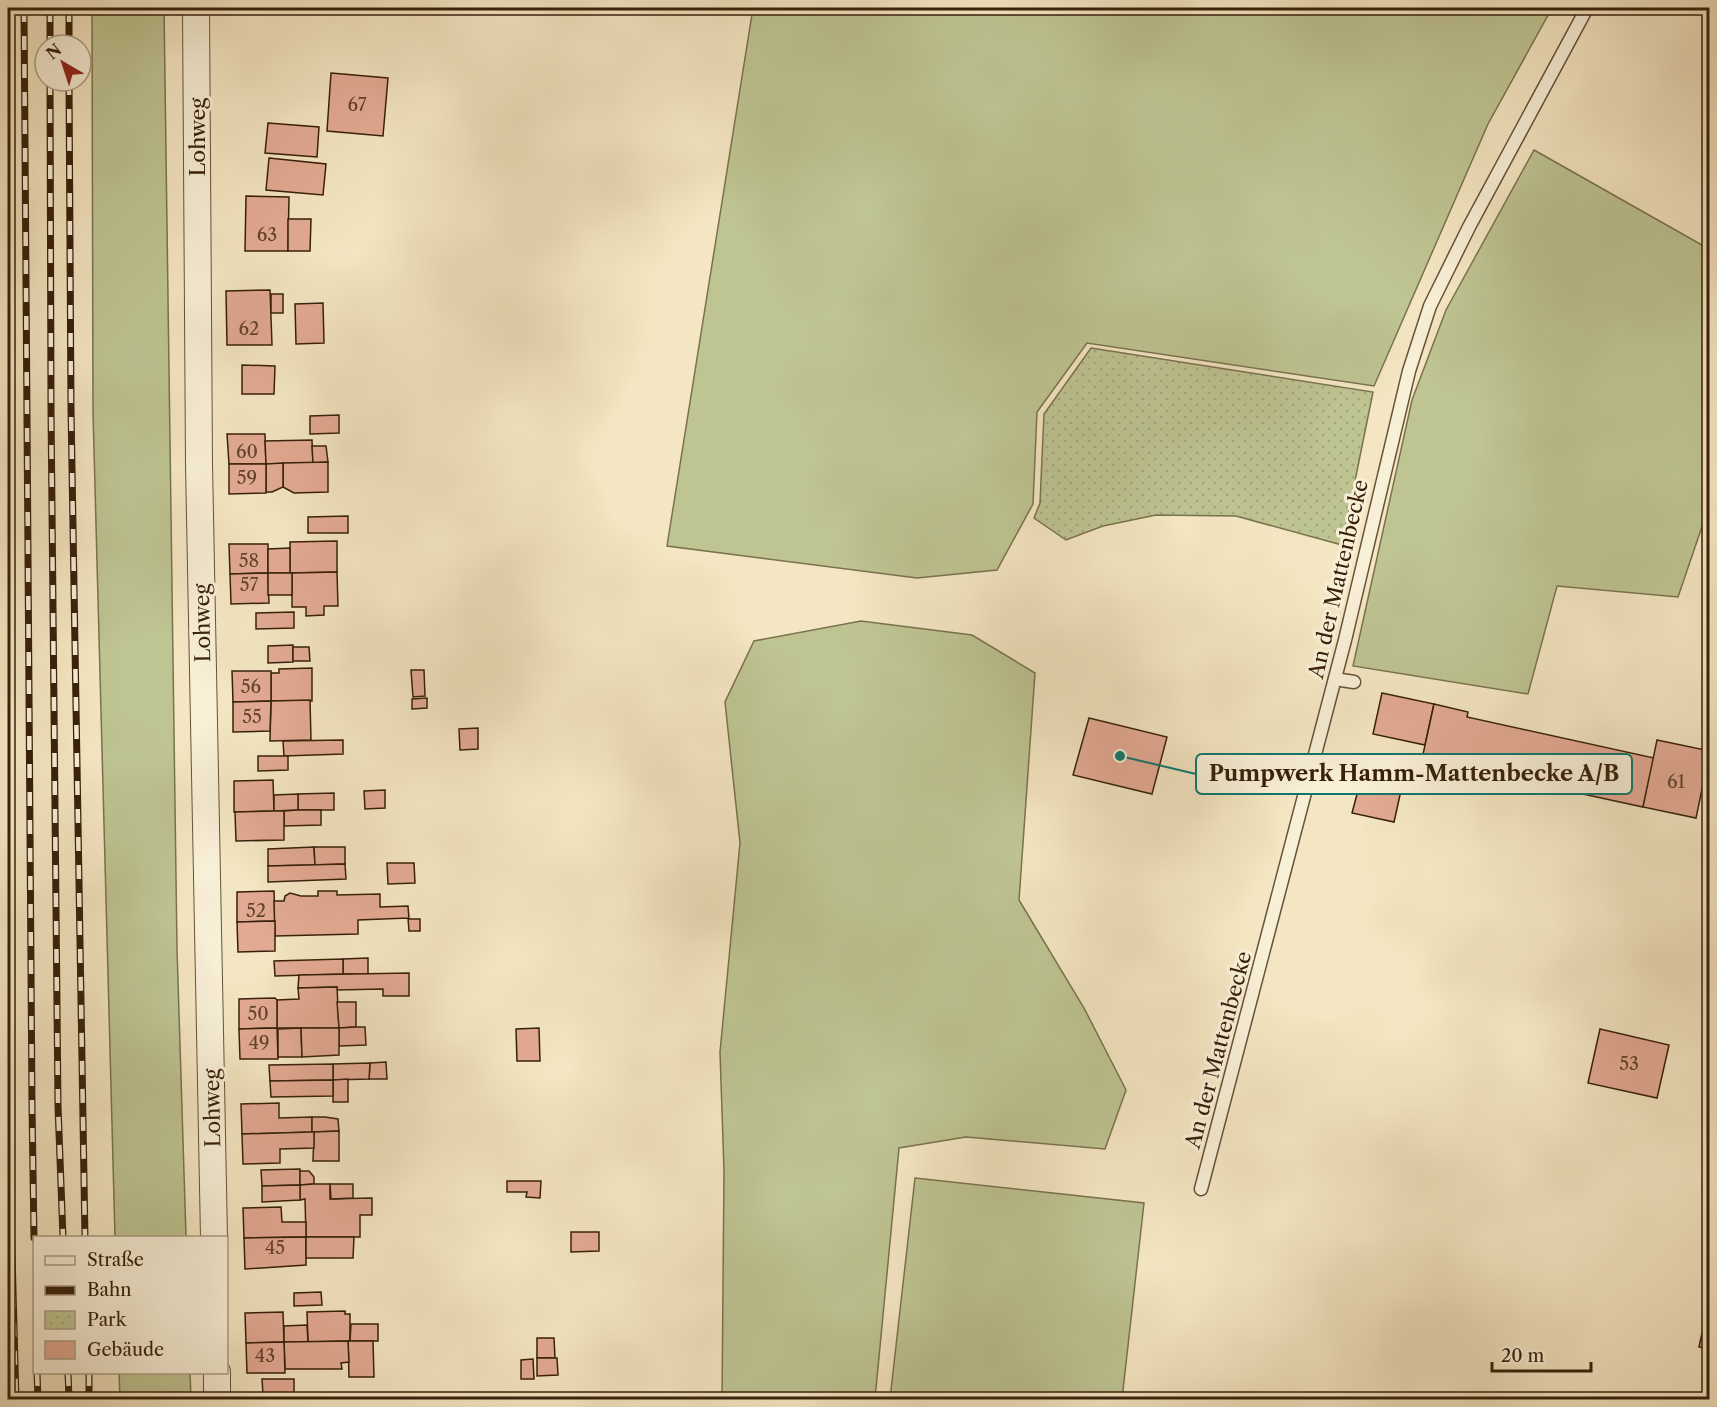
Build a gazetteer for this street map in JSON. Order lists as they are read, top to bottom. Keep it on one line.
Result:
{"streets":{"street":["Lohweg"],"lane":["An der Mattenbecke"]},"places":["Pumpwerk Hamm-Mattenbecke A/B"],"house_numbers":["67","63","62","60","59","58","57","56","55","61","52","50","49","53","45","43"],"legend":["Straße","Bahn","Park","Gebäude"],"scale_bar":"20 m","north":"top left"}
